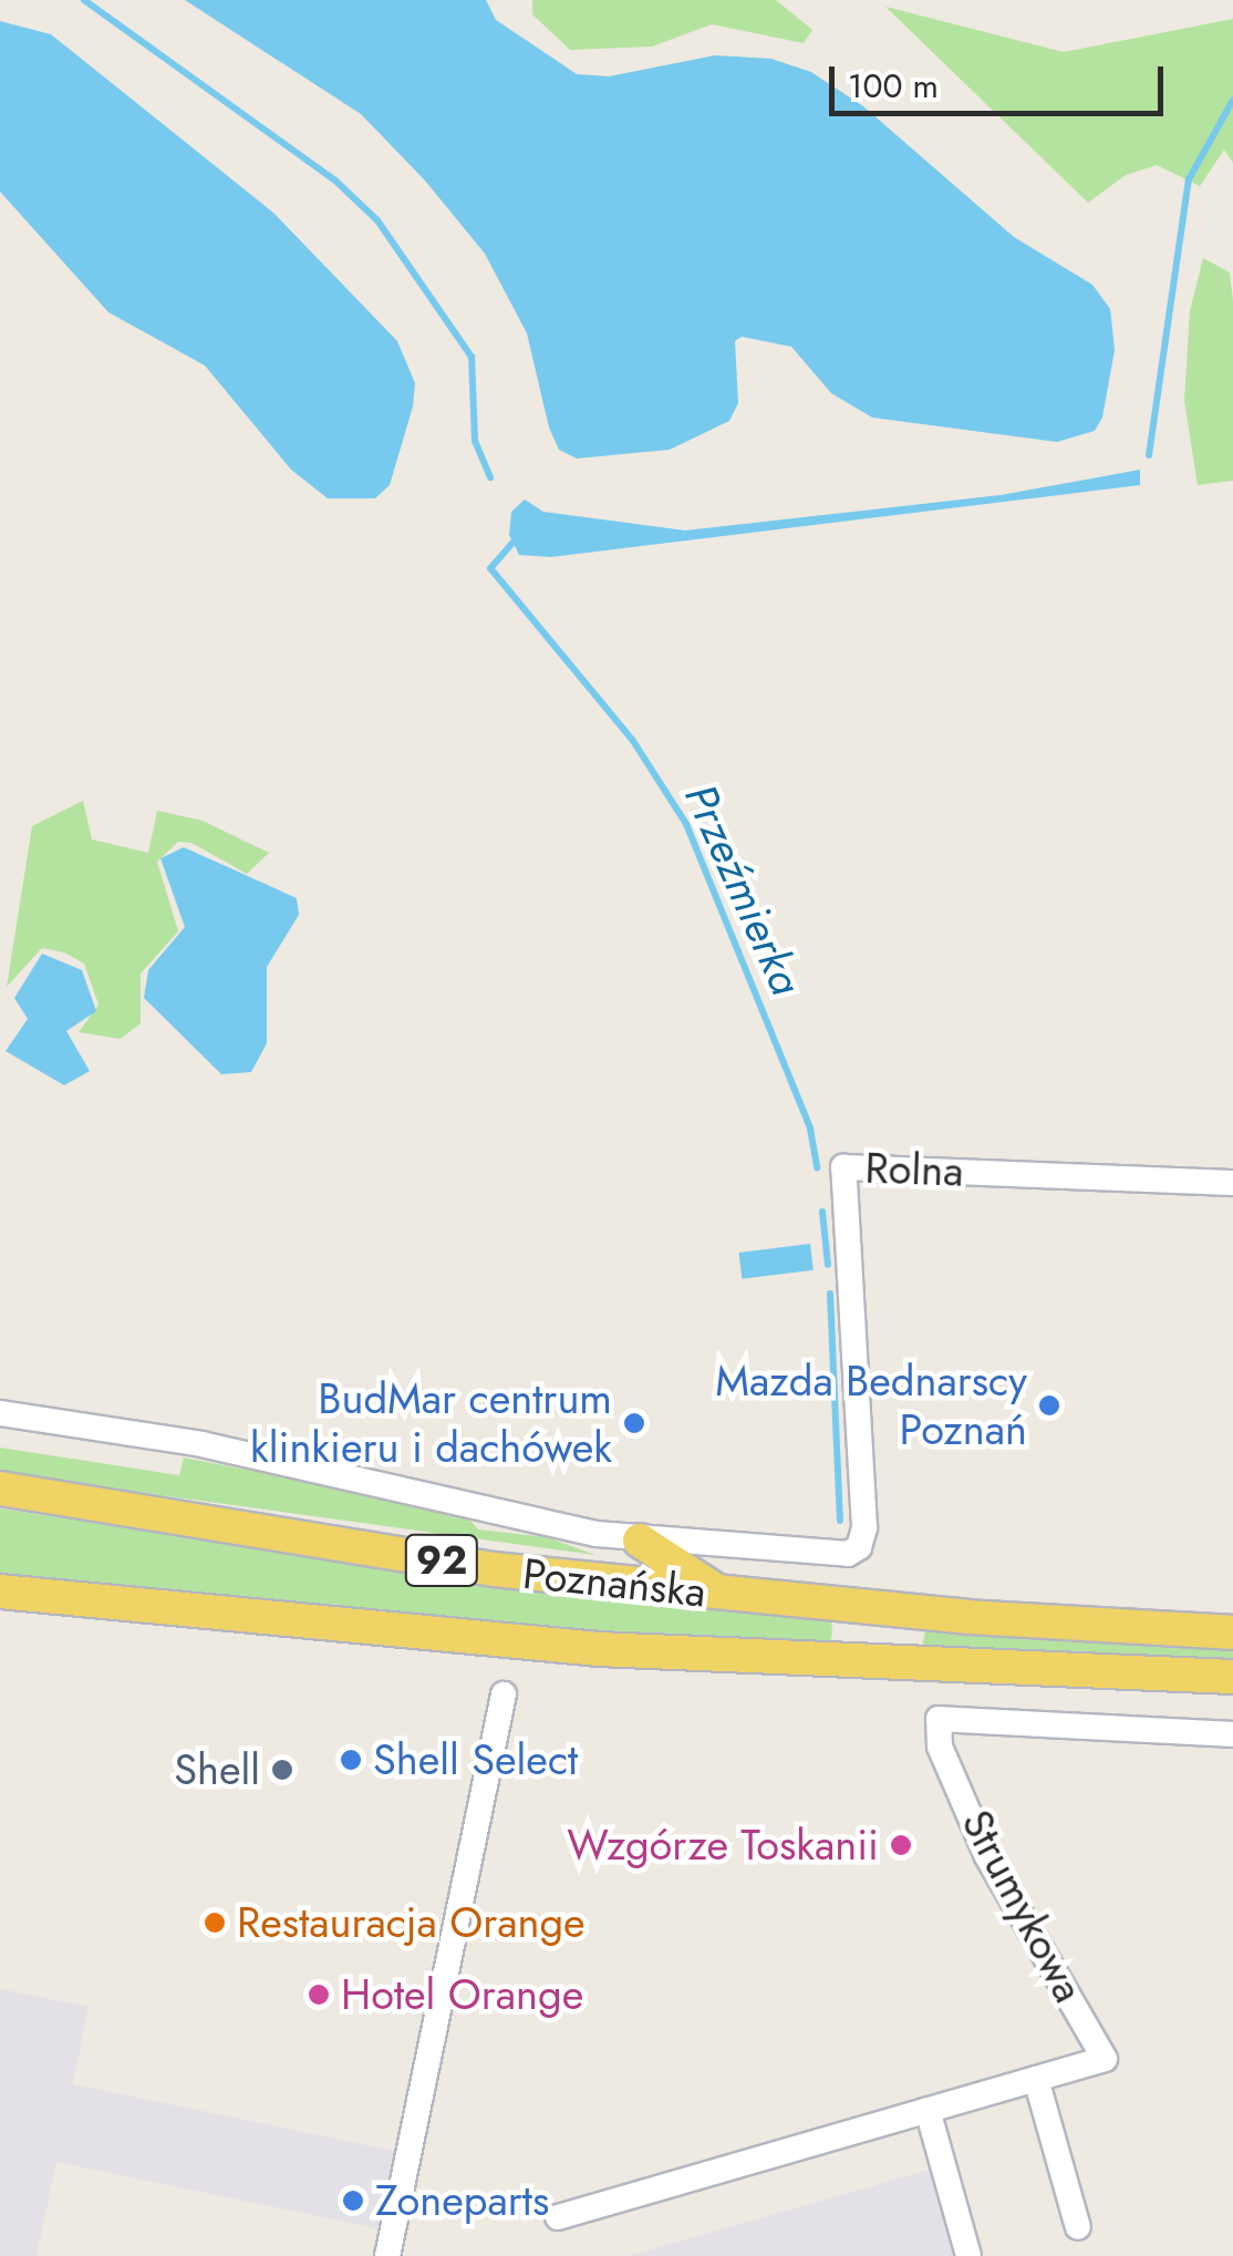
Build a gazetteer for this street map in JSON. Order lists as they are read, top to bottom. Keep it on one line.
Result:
{"streets":{"main road":["92","Poznańska"],"street":["Rolna","Strumykowa"]},"crossings":[["Rolna","Poznańska"]],"water":["Przeźmierka"],"places":["Mazda Bednarscy Poznań","BudMar centrum klinkieru i dachówek","Shell Select","Shell","Wzgórze Toskanii","Restauracja Orange","Hotel Orange","Zoneparts"],"scale_bar":"100 m"}
